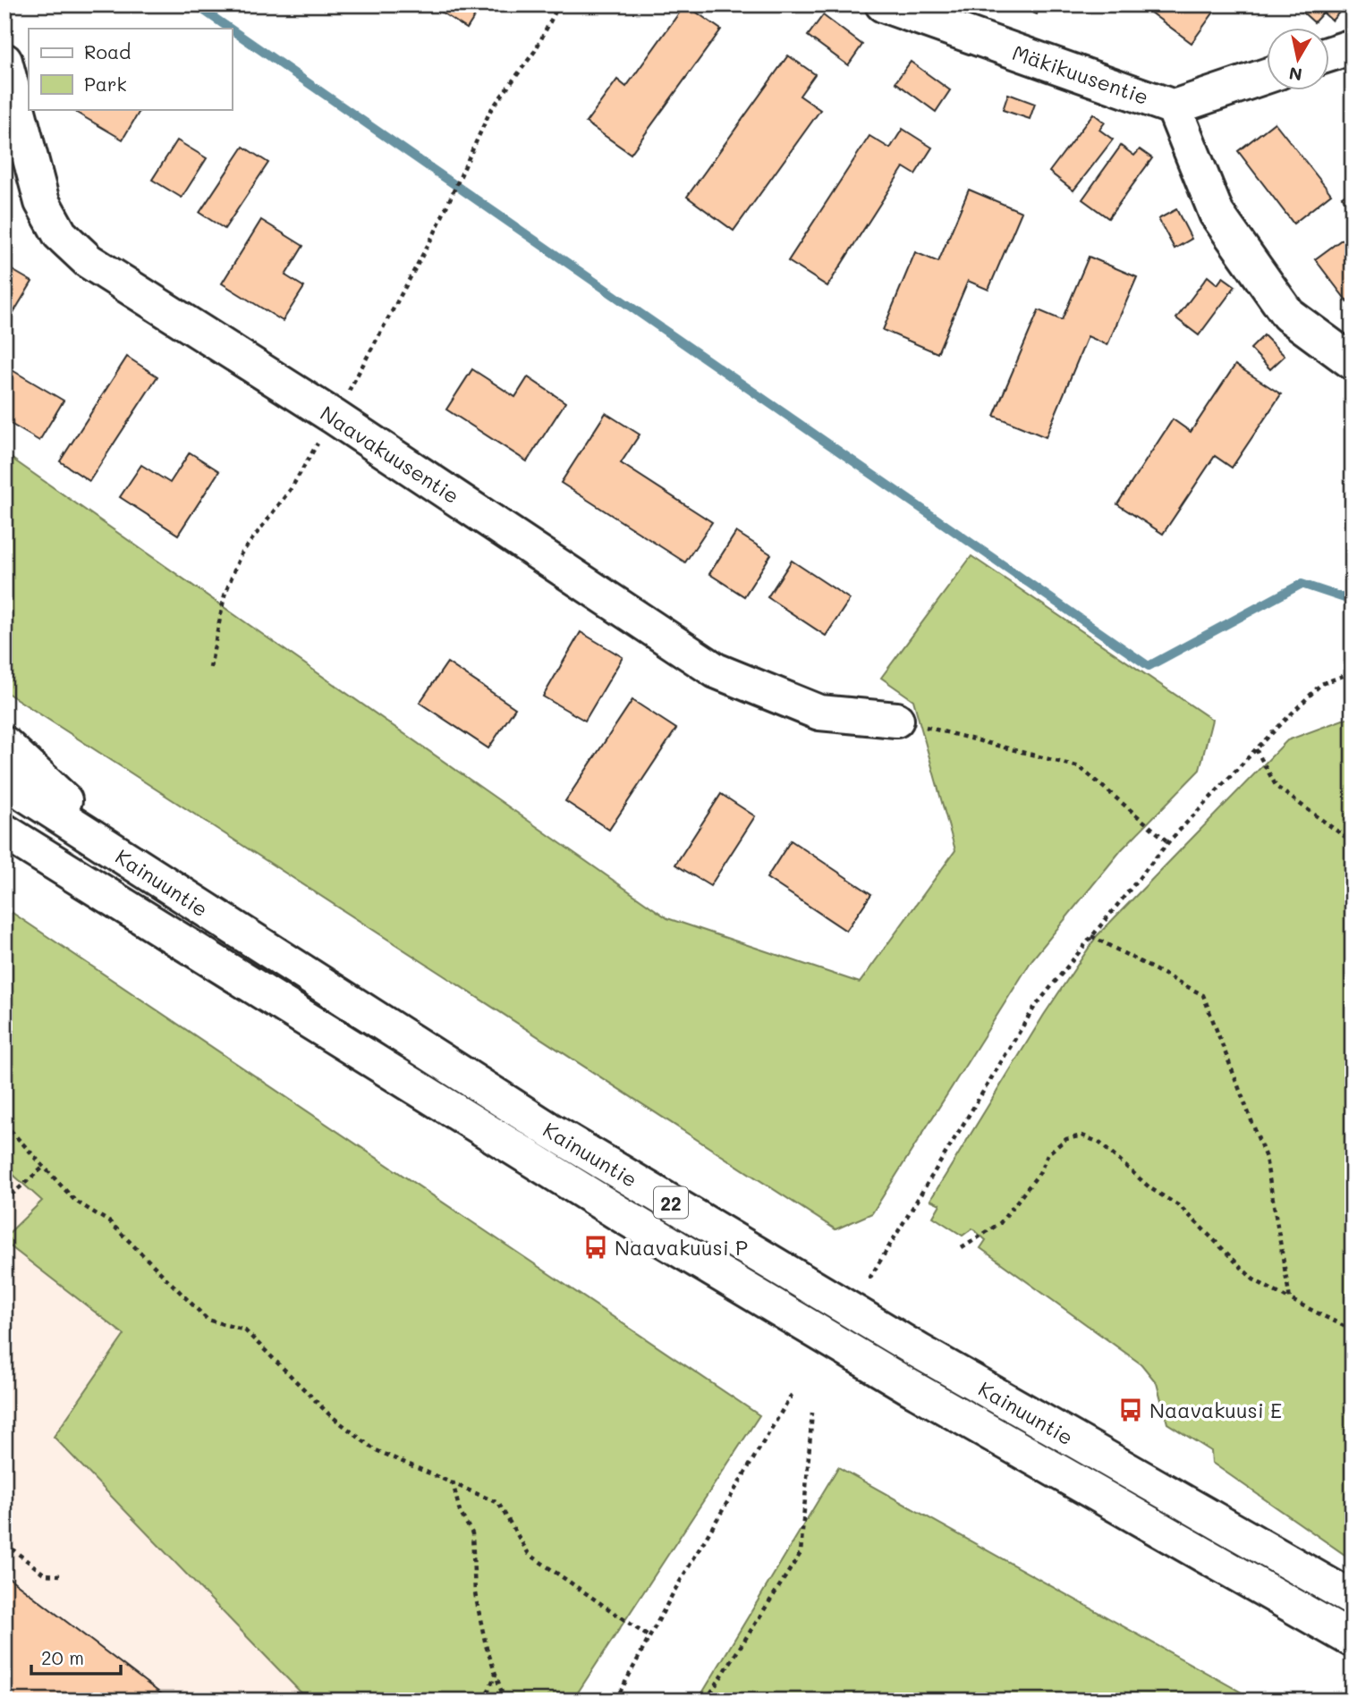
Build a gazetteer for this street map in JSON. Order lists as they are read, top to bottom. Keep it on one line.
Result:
{"streets":{"main road":["Mäkikuusentie","Naavakuusentie","Kainuuntie","22"]},"places":{"bus stop":["Naavakuusi P","Naavakuusi E"]},"legend":["Road","Park"],"scale_bar":"20 m","north":"bottom"}
